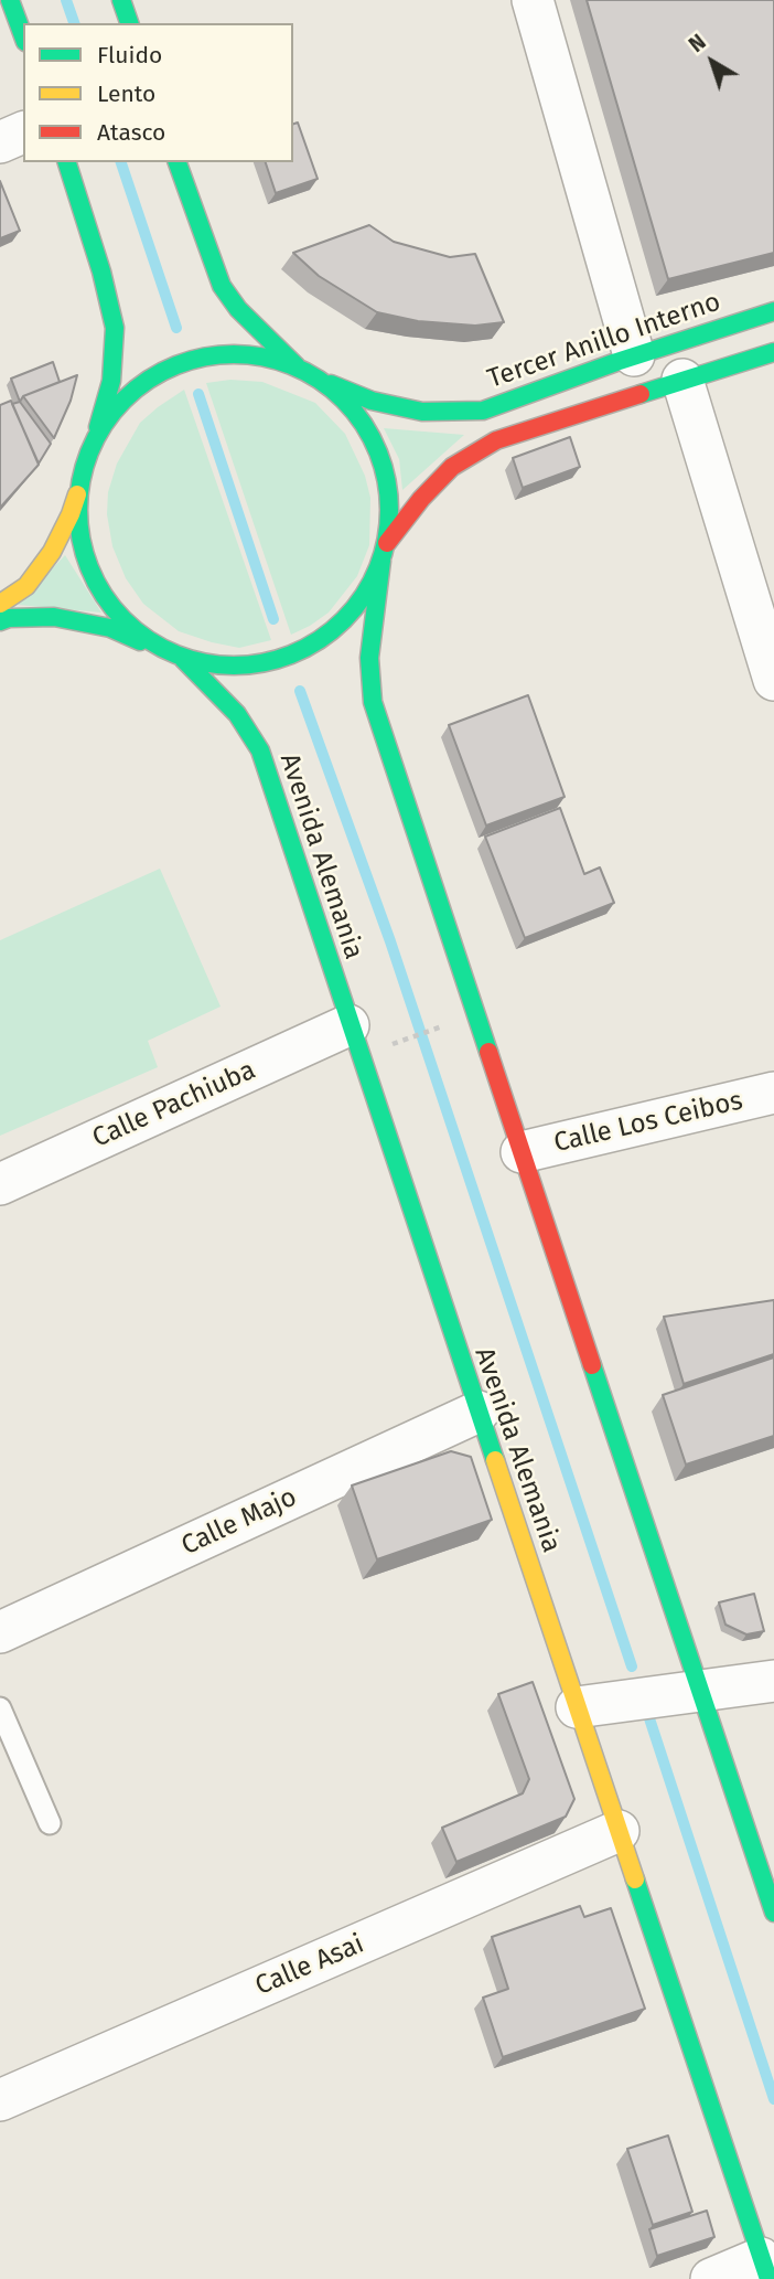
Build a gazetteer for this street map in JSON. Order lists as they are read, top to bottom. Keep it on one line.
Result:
{"streets":{"main road":["Tercer Anillo Interno","Avenida Alemania"],"street":["Calle Pachiuba","Calle Los Ceibos","Calle Majo","Calle Asai"]},"crossings":[["Avenida Alemania","Calle Pachiuba"],["Avenida Alemania","Calle Majo"],["Avenida Alemania","Calle Asai"]],"legend":["Fluido","Lento","Atasco"],"north":"top left"}
